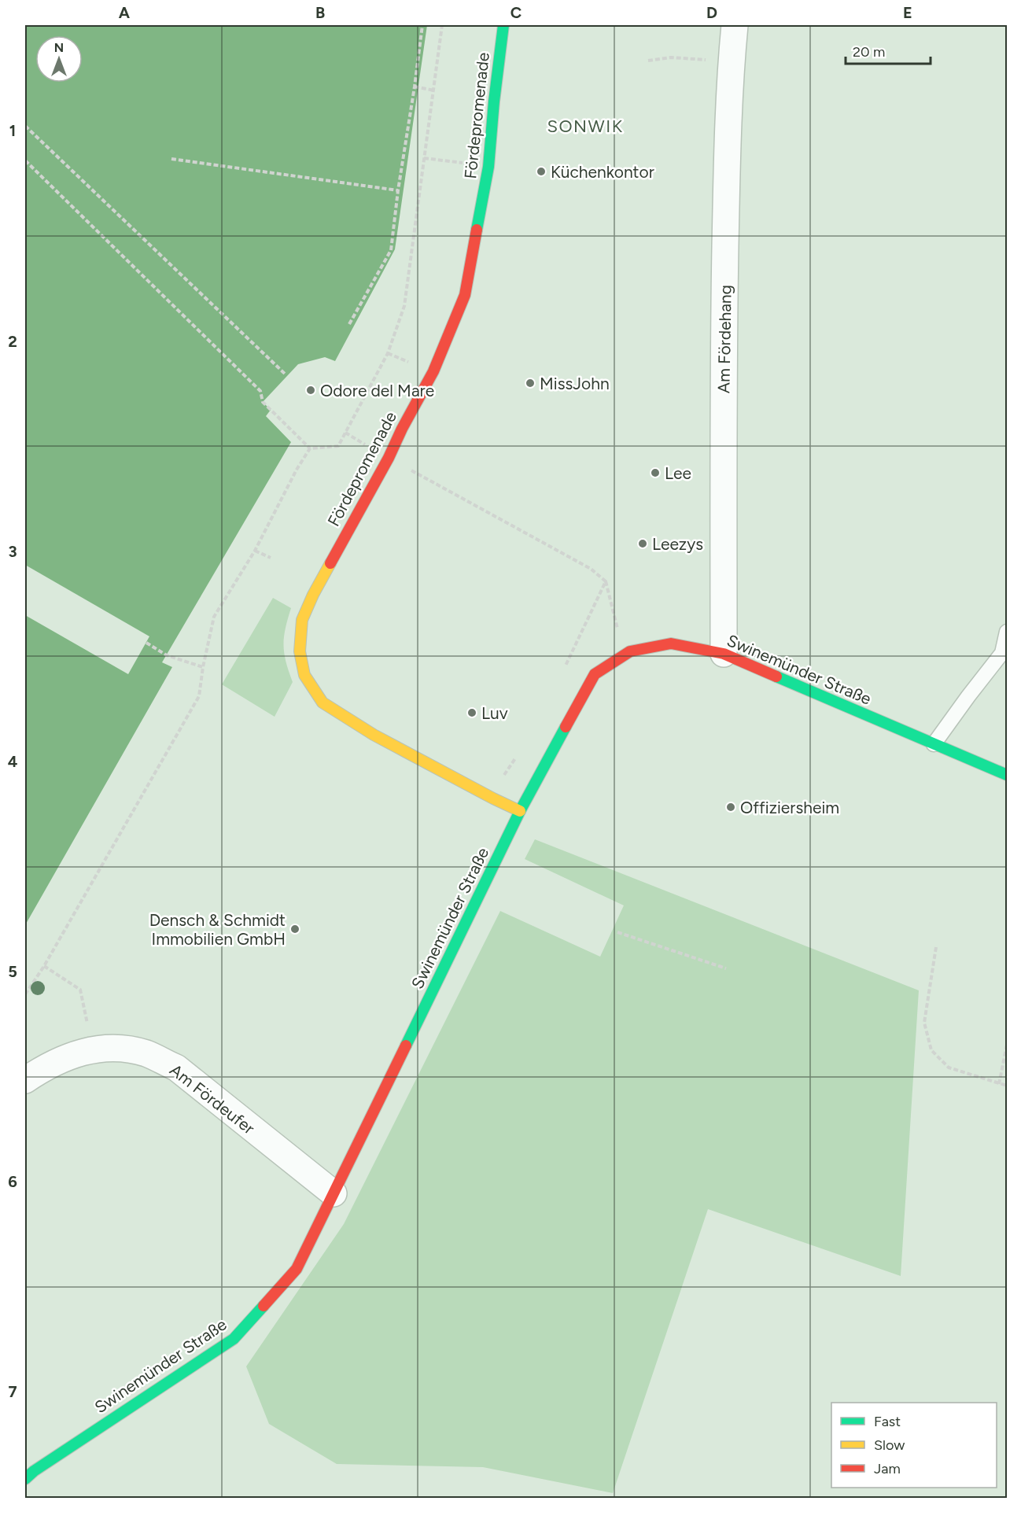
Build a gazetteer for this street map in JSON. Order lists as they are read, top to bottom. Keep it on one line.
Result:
{"streets":{"street":["Fördepromenade","Am Fördehang","Swinemünder Straße","Am Fördeufer"]},"crossings":[["Fördepromenade","Swinemünder Straße"],["Am Fördehang","Swinemünder Straße"],["Swinemünder Straße","Am Fördeufer"]],"districts":["SONWIK"],"places":["Küchenkontor","MissJohn","Odore del Mare","Lee","Leezys","Luv","Offiziersheim","Densch & Schmidt Immobilien GmbH"],"legend":["Fast","Slow","Jam"],"scale_bar":"20 m","north":"top","grid":{"columns":["A","B","C","D","E"],"rows":["1","2","3","4","5","6","7"]}}
